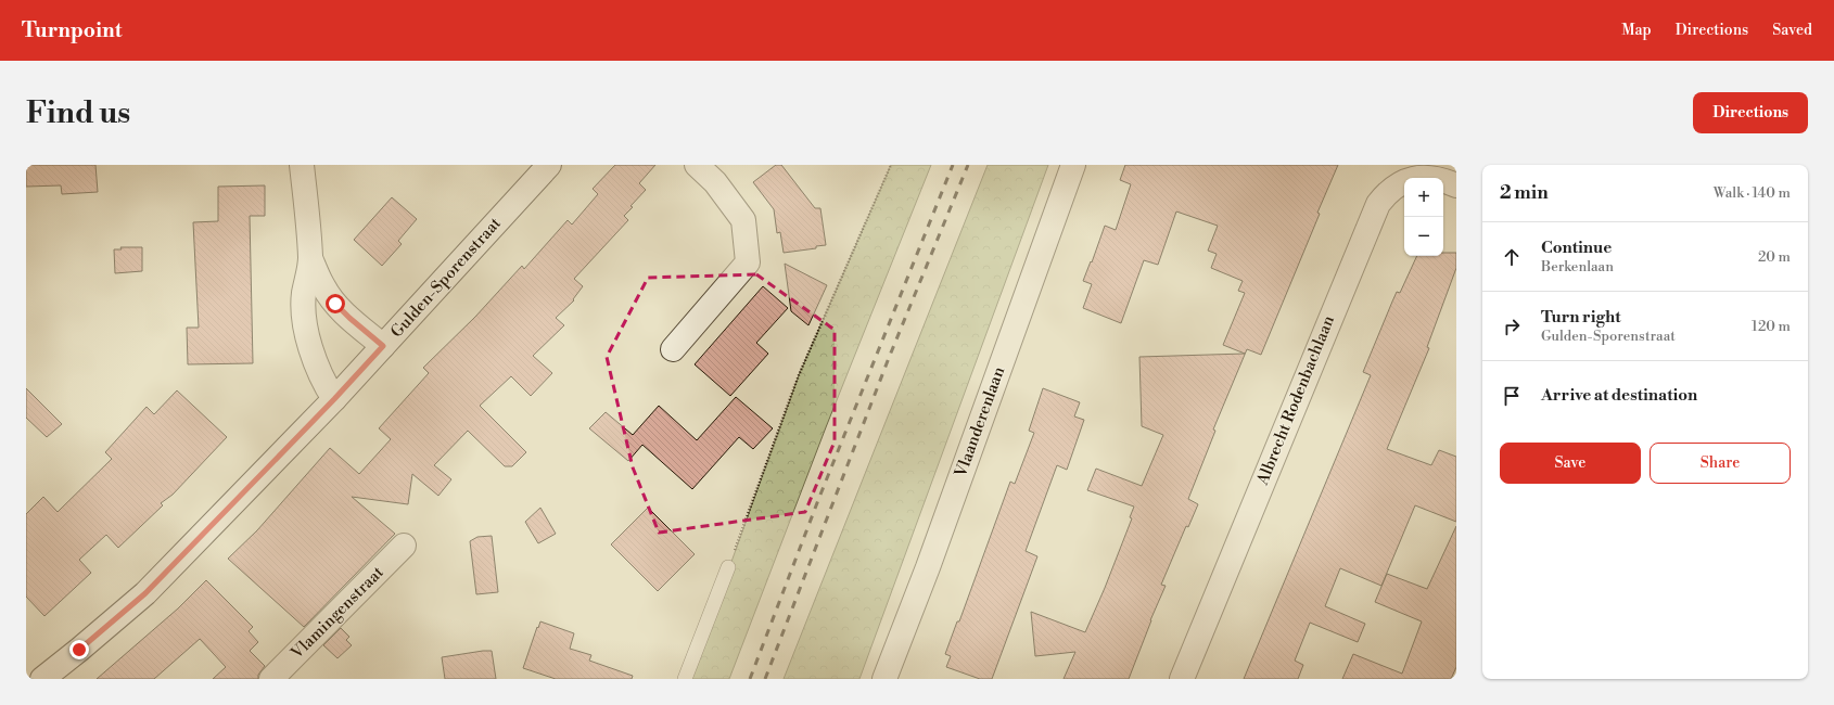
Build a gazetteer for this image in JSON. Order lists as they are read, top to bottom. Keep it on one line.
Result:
{"streets":{"street":["Gulden-Sporenstraat","Albrecht Rodenbachlaan","Vlaanderenlaan","Vlamingenstraat"]},"page":{"header":"Turnpoint","nav":["Map","Directions","Saved"],"buttons":["Directions",["Save","Share"]],"title":"Find us","heading":["2 min","Walk · 140 m"],"map_buttons":["+","−"],"list":[["Continue","Berkenlaan","20 m"],["Turn right","Gulden-Sporenstraat","120 m"],"Arrive at destination"]}}
